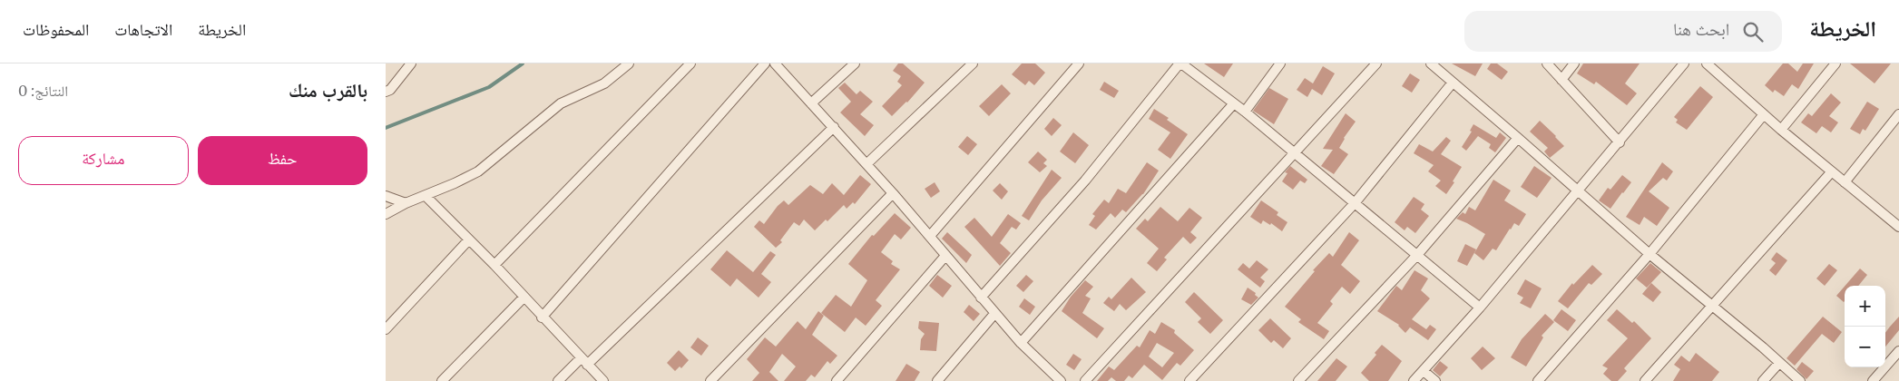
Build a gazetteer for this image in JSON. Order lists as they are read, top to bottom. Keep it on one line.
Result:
{"page":{"header":"الخريطة","search":"ابحث هنا","nav":["الخريطة","الاتجاهات","المحفوظات"],"heading":["بالقرب منك","النتائج: 0"],"buttons":["حفظ","مشاركة"],"map_buttons":["+","−"]}}
